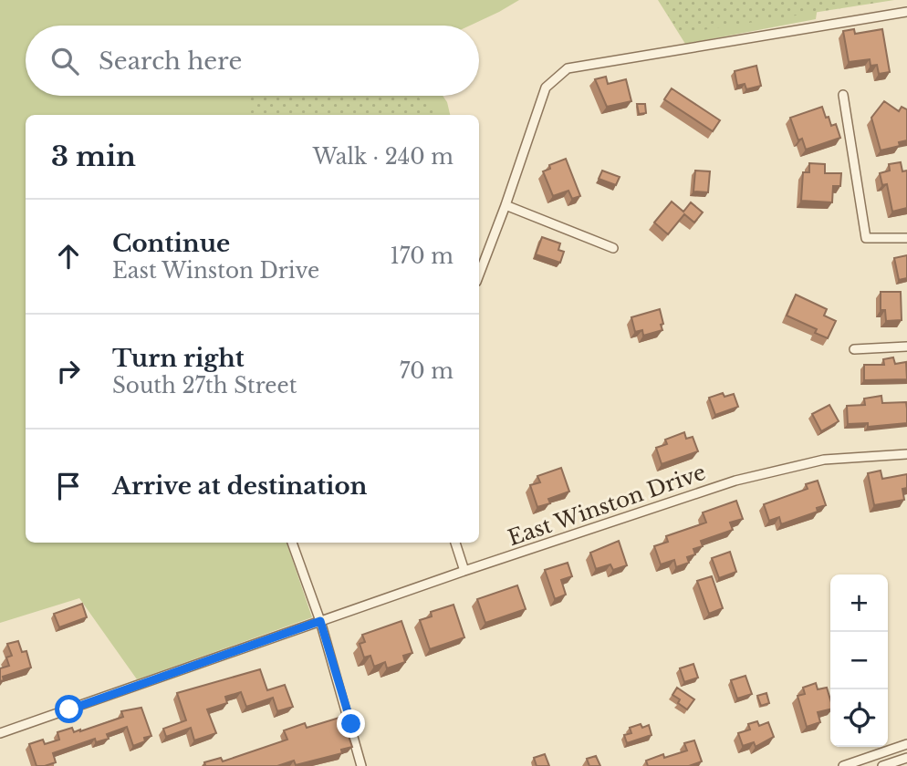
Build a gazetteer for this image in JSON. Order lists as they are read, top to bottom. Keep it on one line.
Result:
{"streets":{"street":["East Winston Drive"]},"page":{"search":"Search here","heading":["3 min","Walk · 240 m"],"list":[["Continue","East Winston Drive","170 m"],["Turn right","South 27th Street","70 m"],"Arrive at destination"],"map_buttons":["+","−"]}}
